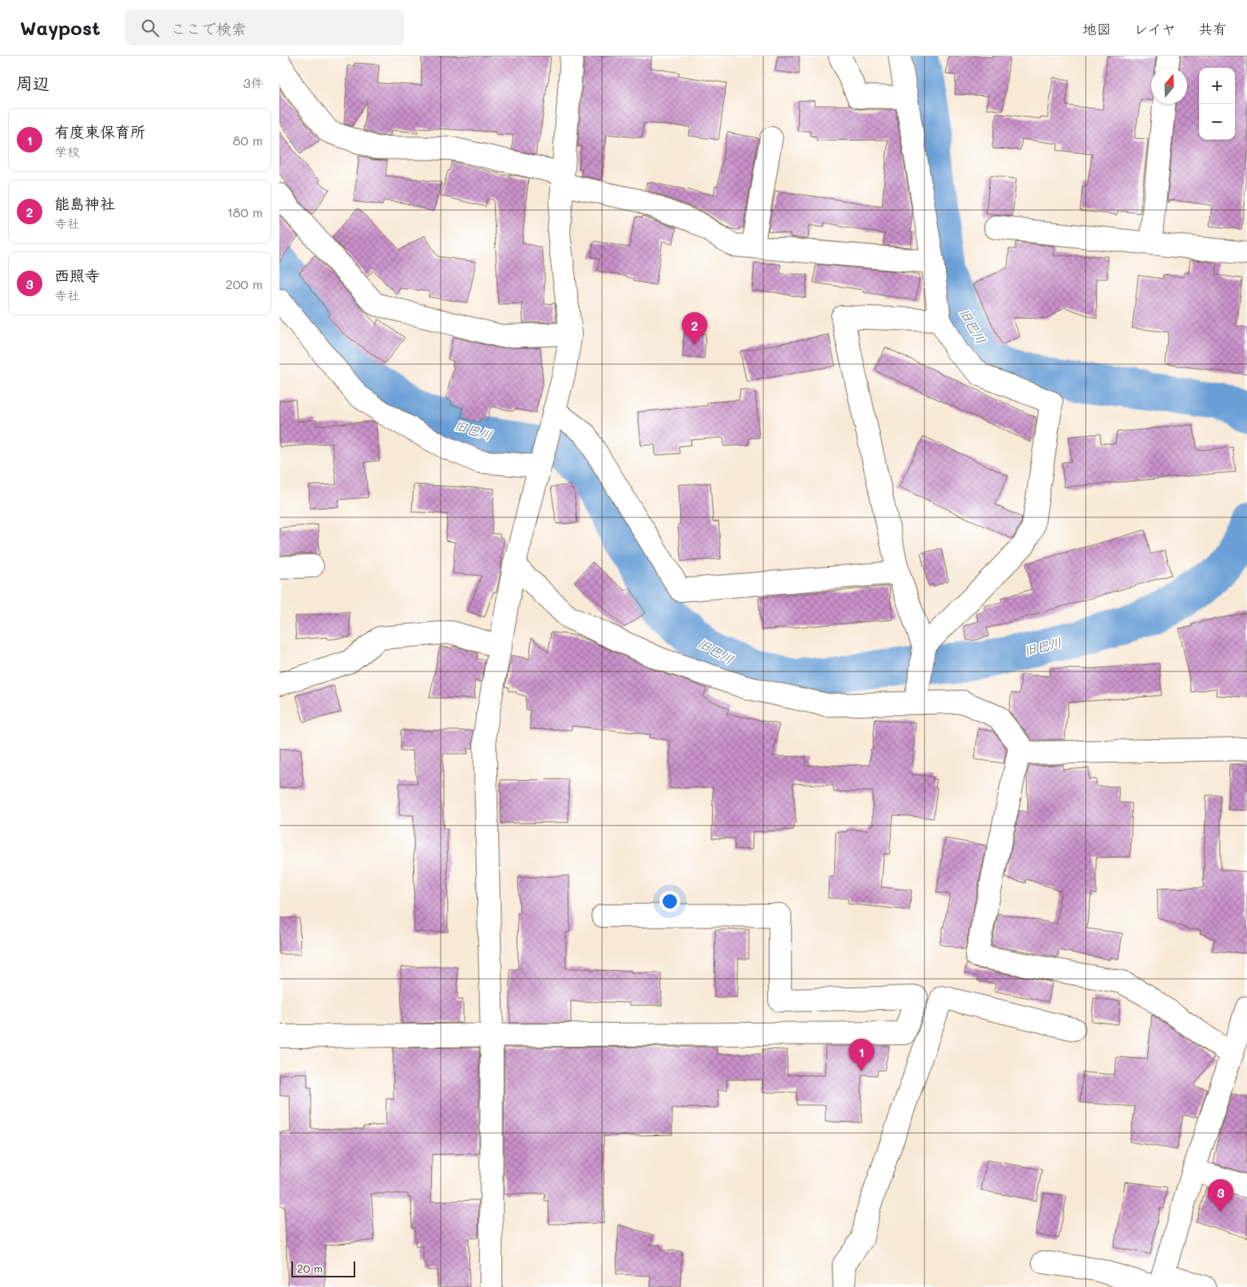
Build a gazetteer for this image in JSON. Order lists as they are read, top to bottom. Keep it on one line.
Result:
{"water":["旧巴川"],"scale_bar":"20 m","north":"top","page":{"header":"Waypost","search":"ここで検索","nav":["地図","レイヤ","共有"],"heading":["周辺","3件"],"map_buttons":["+","−"],"list":[{"mark":"1","name":"有度東保育所","note":"学校","value":"80 m"},{"mark":"2","name":"能島神社","note":"寺社","value":"180 m"},{"mark":"3","name":"西照寺","note":"寺社","value":"200 m"}],"pins":["2","1","3"],"scale":"20 m"}}
